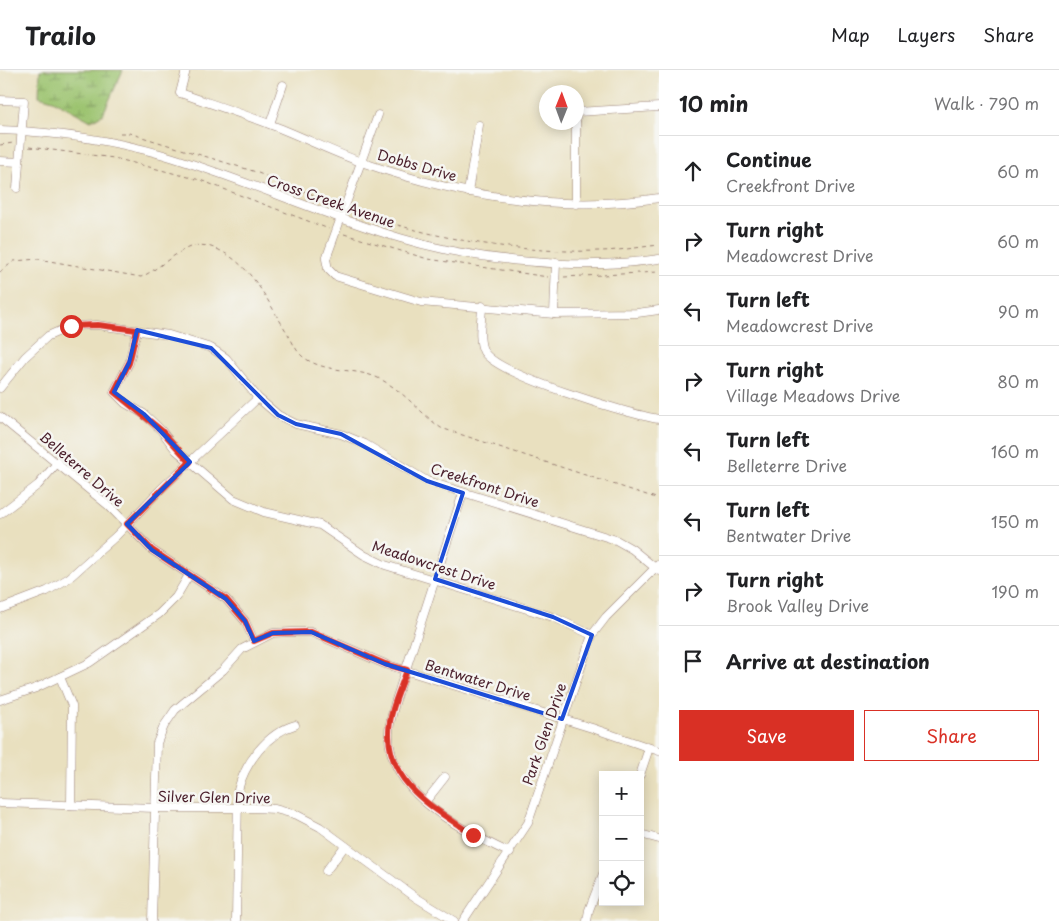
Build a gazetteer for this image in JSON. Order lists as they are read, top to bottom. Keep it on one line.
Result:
{"streets":{"street":["Dobbs Drive","Cross Creek Avenue","Belleterre Drive","Creekfront Drive","Meadowcrest Drive","Bentwater Drive","Park Glen Drive","Silver Glen Drive"]},"crossings":[["Belleterre Drive","Bentwater Drive"],["Creekfront Drive","Meadowcrest Drive"],["Creekfront Drive","Park Glen Drive"],["Meadowcrest Drive","Park Glen Drive"],["Bentwater Drive","Park Glen Drive"],["Bentwater Drive","Silver Glen Drive"]],"north":"top","page":{"header":"Trailo","nav":["Map","Layers","Share"],"heading":["10 min","Walk · 790 m"],"list":[["Continue","Creekfront Drive","60 m"],["Turn right","Meadowcrest Drive","60 m"],["Turn left","Meadowcrest Drive","90 m"],["Turn right","Village Meadows Drive","80 m"],["Turn left","Belleterre Drive","160 m"],["Turn left","Bentwater Drive","150 m"],["Turn right","Brook Valley Drive","190 m"],"Arrive at destination"],"buttons":["Save","Share"],"map_buttons":["+","−"]}}
